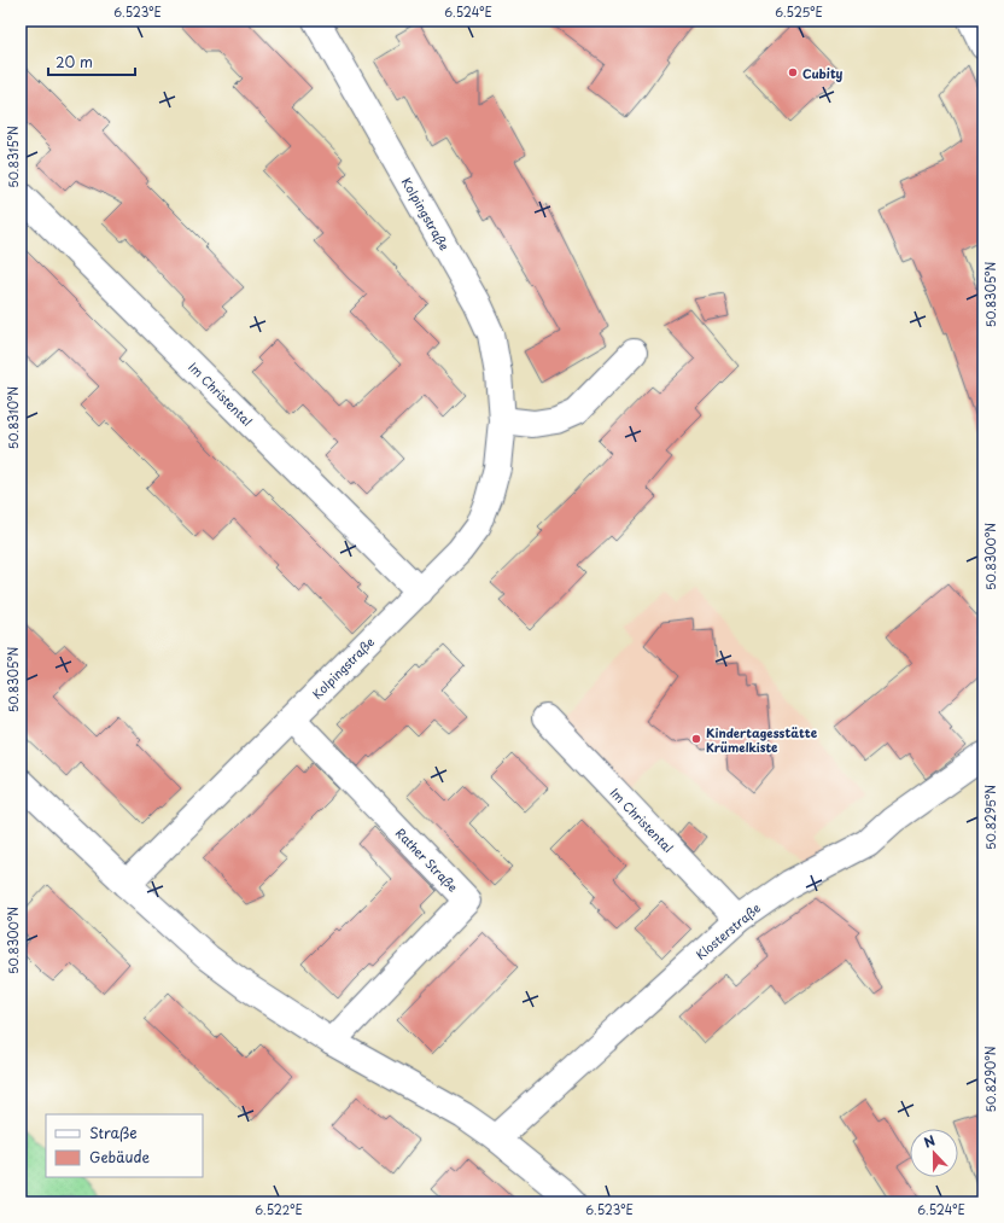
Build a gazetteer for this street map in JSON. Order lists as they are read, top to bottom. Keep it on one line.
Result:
{"streets":{"street":["Kolpingstraße","Im Christental","Rather Straße","Klosterstraße"]},"crossings":[["Kolpingstraße","Im Christental"],["Kolpingstraße","Rather Straße"],["Im Christental","Klosterstraße"]],"places":["Cubity","Kindertagesstätte Krümelkiste"],"legend":["Straße","Gebäude"],"scale_bar":"20 m","north":"top","coordinates":["6.523°E","6.524°E","6.525°E","50.8315°N","50.8305°N","50.8310°N","50.8300°N","50.8295°N","50.8290°N","6.522°E"]}
